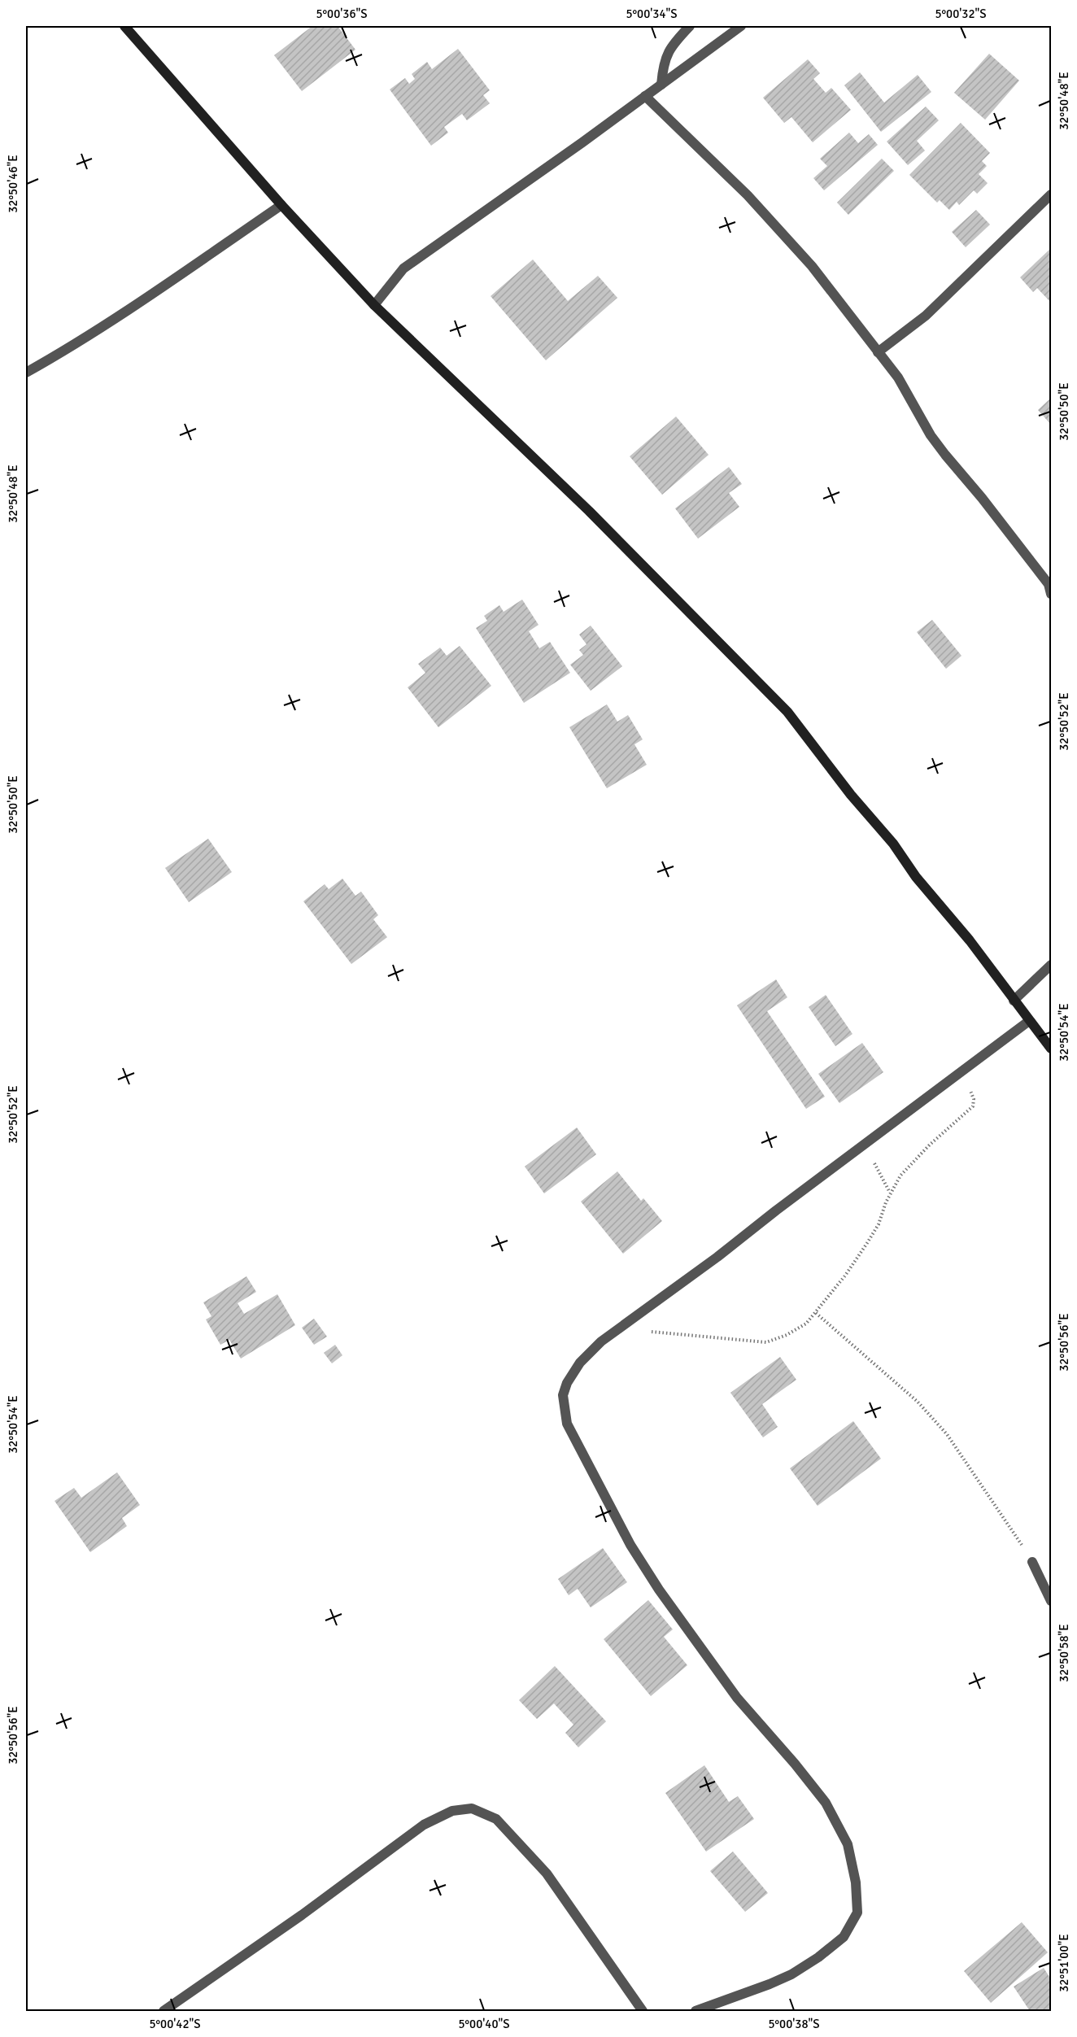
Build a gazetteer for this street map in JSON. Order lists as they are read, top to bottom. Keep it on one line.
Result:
{"coordinates":["5°00'36\"S","5°00'34\"S","5°00'32\"S","32°50'48\"E","32°50'46\"E","32°50'50\"E","32°50'52\"E","32°50'54\"E","32°50'56\"E","32°50'58\"E","32°51'00\"E","5°00'42\"S","5°00'40\"S","5°00'38\"S"]}
